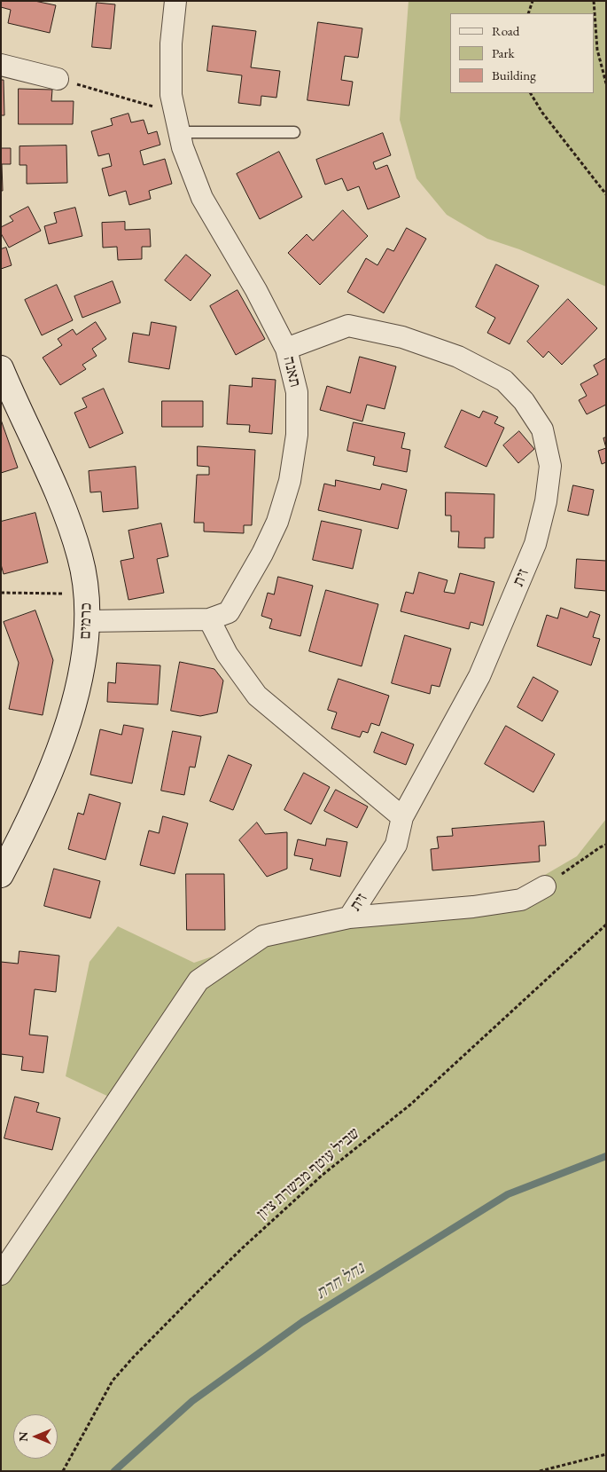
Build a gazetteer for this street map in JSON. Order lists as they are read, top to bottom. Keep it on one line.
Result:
{"streets":{"street":["תאנה","זית","כרמים"],"path":["שביל עוטף מבשרת ציון"]},"crossings":[["תאנה","זית"],["תאנה","כרמים"]],"water":["נחל חרת"],"legend":["Road","Park","Building"],"north":"left"}
